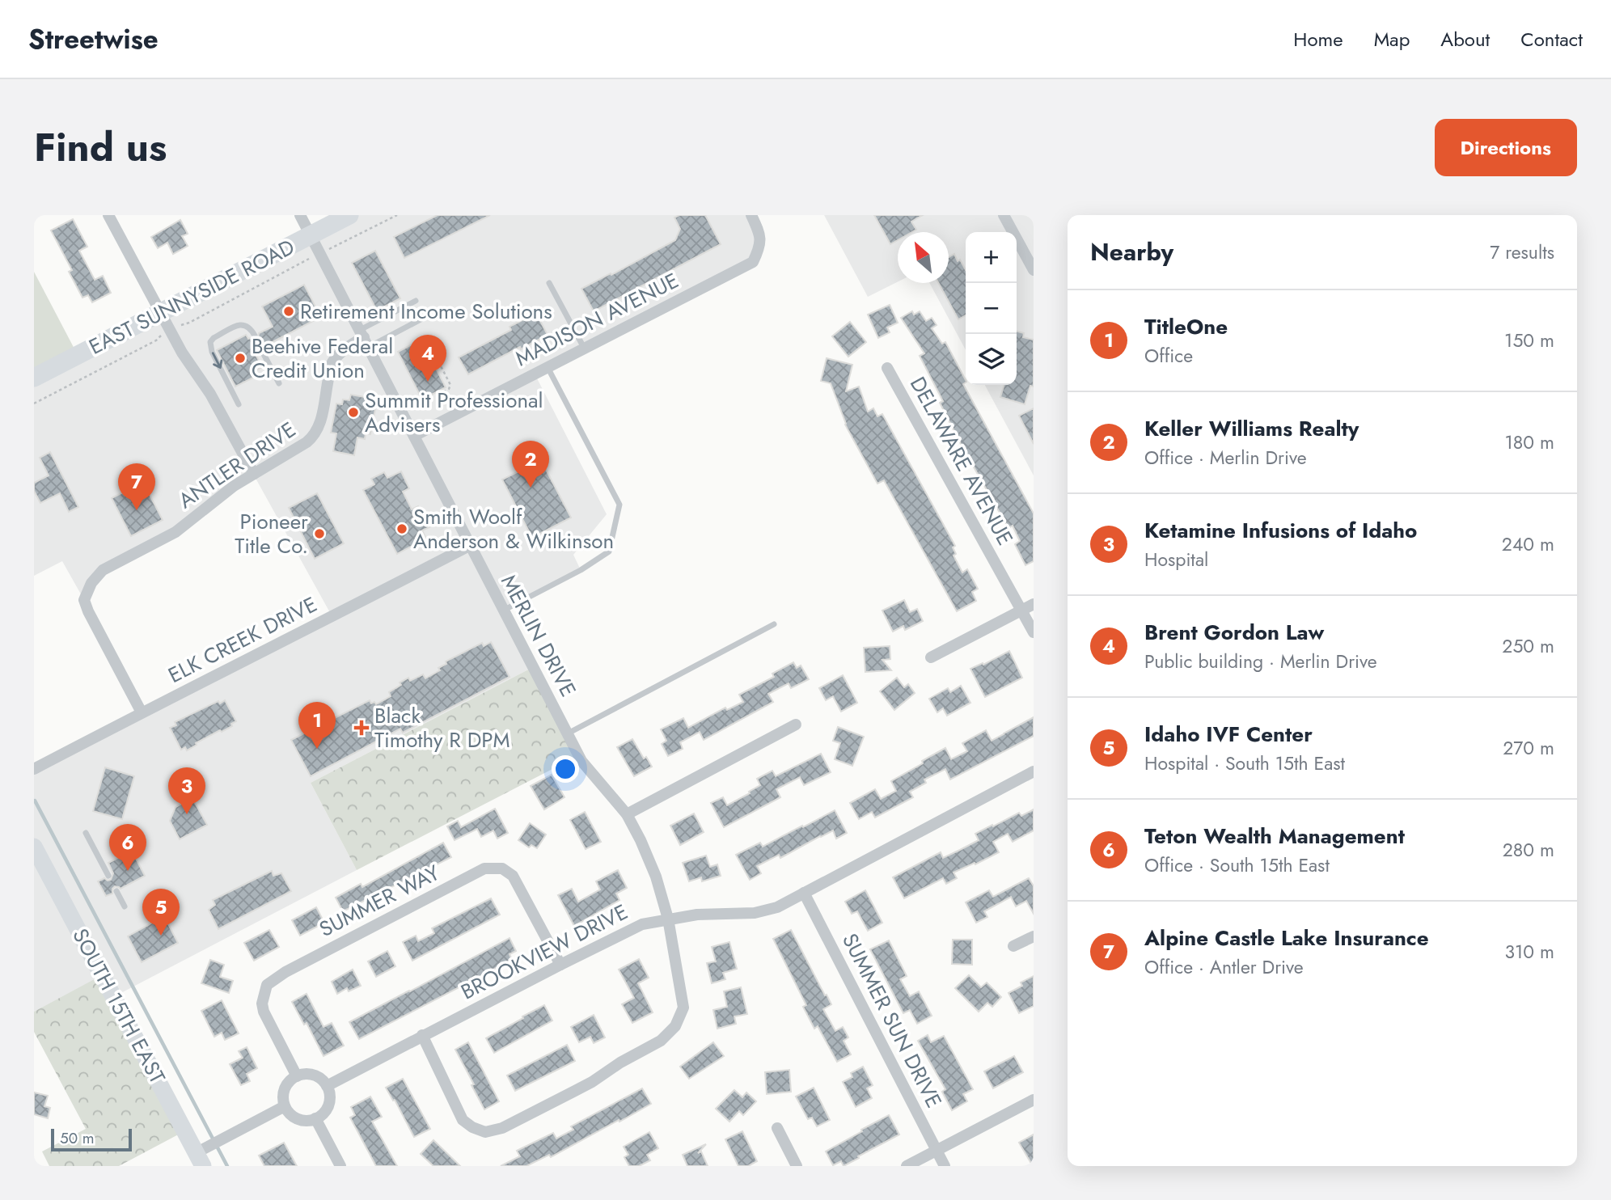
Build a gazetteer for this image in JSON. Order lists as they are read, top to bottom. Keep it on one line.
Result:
{"streets":{"main road":["EAST SUNNYSIDE ROAD","SOUTH 15TH EAST"],"street":["MADISON AVENUE","DELAWARE AVENUE","ANTLER DRIVE","MERLIN DRIVE","ELK CREEK DRIVE","SUMMER WAY","BROOKVIEW DRIVE","SUMMER SUN DRIVE"]},"crossings":[["EAST SUNNYSIDE ROAD","MERLIN DRIVE"],["MADISON AVENUE","MERLIN DRIVE"],["ANTLER DRIVE","MERLIN DRIVE"],["ANTLER DRIVE","ELK CREEK DRIVE"],["MERLIN DRIVE","ELK CREEK DRIVE"],["MERLIN DRIVE","BROOKVIEW DRIVE"],["SUMMER WAY","BROOKVIEW DRIVE"],["BROOKVIEW DRIVE","SUMMER SUN DRIVE"]],"places":{"other":["Retirement Income Solutions","Beehive Federal Credit Union","Summit Professional Advisers","Smith Woolf Anderson & Wilkinson","Pioneer Title Co."],"health":["Black Timothy R DPM"]},"scale_bar":"50 m","north":"top left","page":{"header":"Streetwise","nav":["Home","Map","About","Contact"],"title":"Find us","buttons":"Directions","heading":["Nearby","7 results"],"map_buttons":["+","−"],"list":[{"mark":"1","name":"TitleOne","note":"Office","value":"150 m"},{"mark":"2","name":"Keller Williams Realty","note":"Office · Merlin Drive","value":"180 m"},{"mark":"3","name":"Ketamine Infusions of Idaho","note":"Hospital","value":"240 m"},{"mark":"4","name":"Brent Gordon Law","note":"Public building · Merlin Drive","value":"250 m"},{"mark":"5","name":"Idaho IVF Center","note":"Hospital · South 15th East","value":"270 m"},{"mark":"6","name":"Teton Wealth Management","note":"Office · South 15th East","value":"280 m"},{"mark":"7","name":"Alpine Castle Lake Insurance","note":"Office · Antler Drive","value":"310 m"}],"pins":["4","2","7","1","3","6","5"],"scale":"50 m"}}
